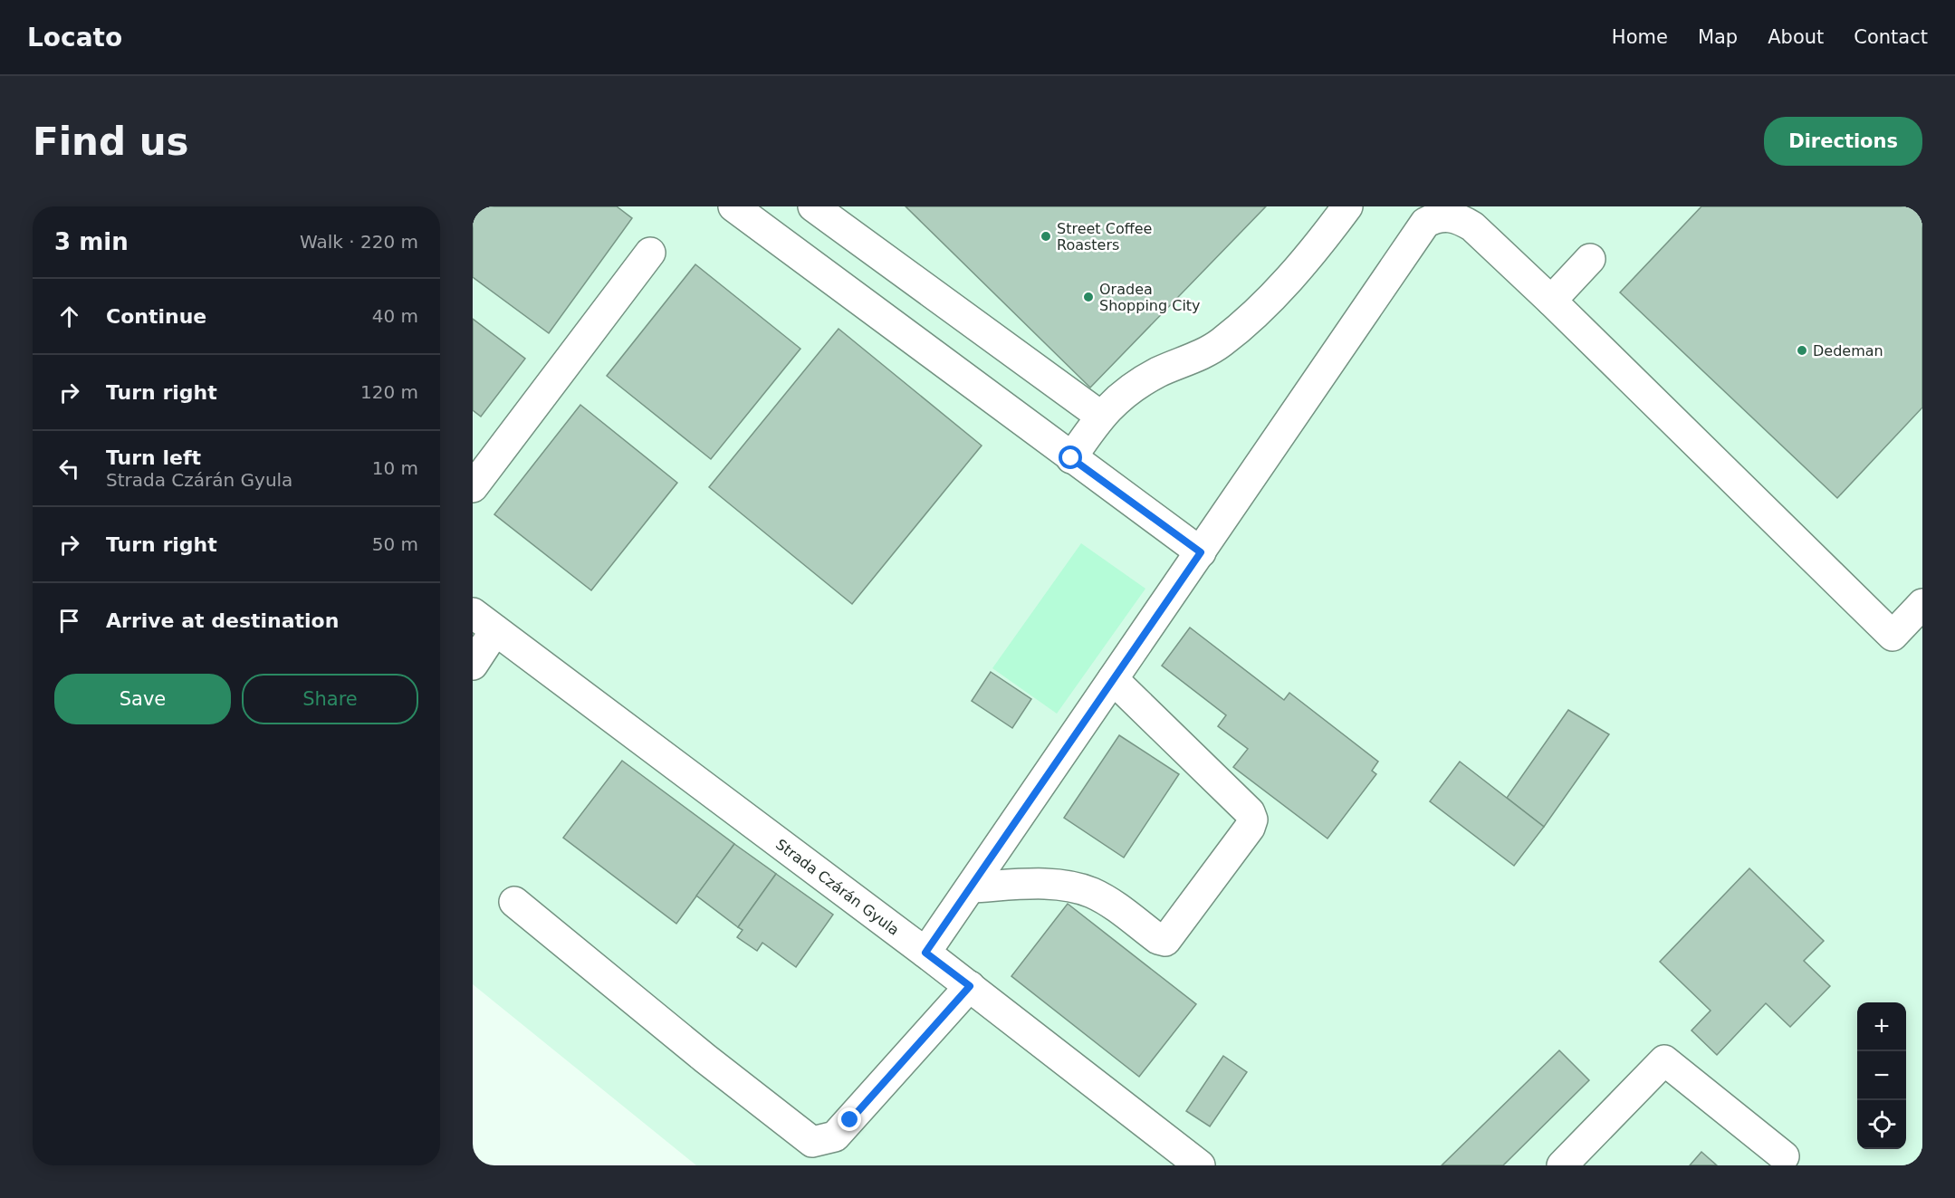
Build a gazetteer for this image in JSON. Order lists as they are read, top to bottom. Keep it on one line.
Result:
{"streets":{"street":["Strada Czárán Gyula"]},"places":["Street Coffee Roasters","Oradea Shopping City","Dedeman"],"page":{"header":"Locato","nav":["Home","Map","About","Contact"],"buttons":["Directions",["Save","Share"]],"title":"Find us","heading":["3 min","Walk · 220 m"],"list":[["Continue","40 m"],["Turn right","120 m"],["Turn left","Strada Czárán Gyula","10 m"],["Turn right","50 m"],"Arrive at destination"],"map_buttons":["+","−"]}}
